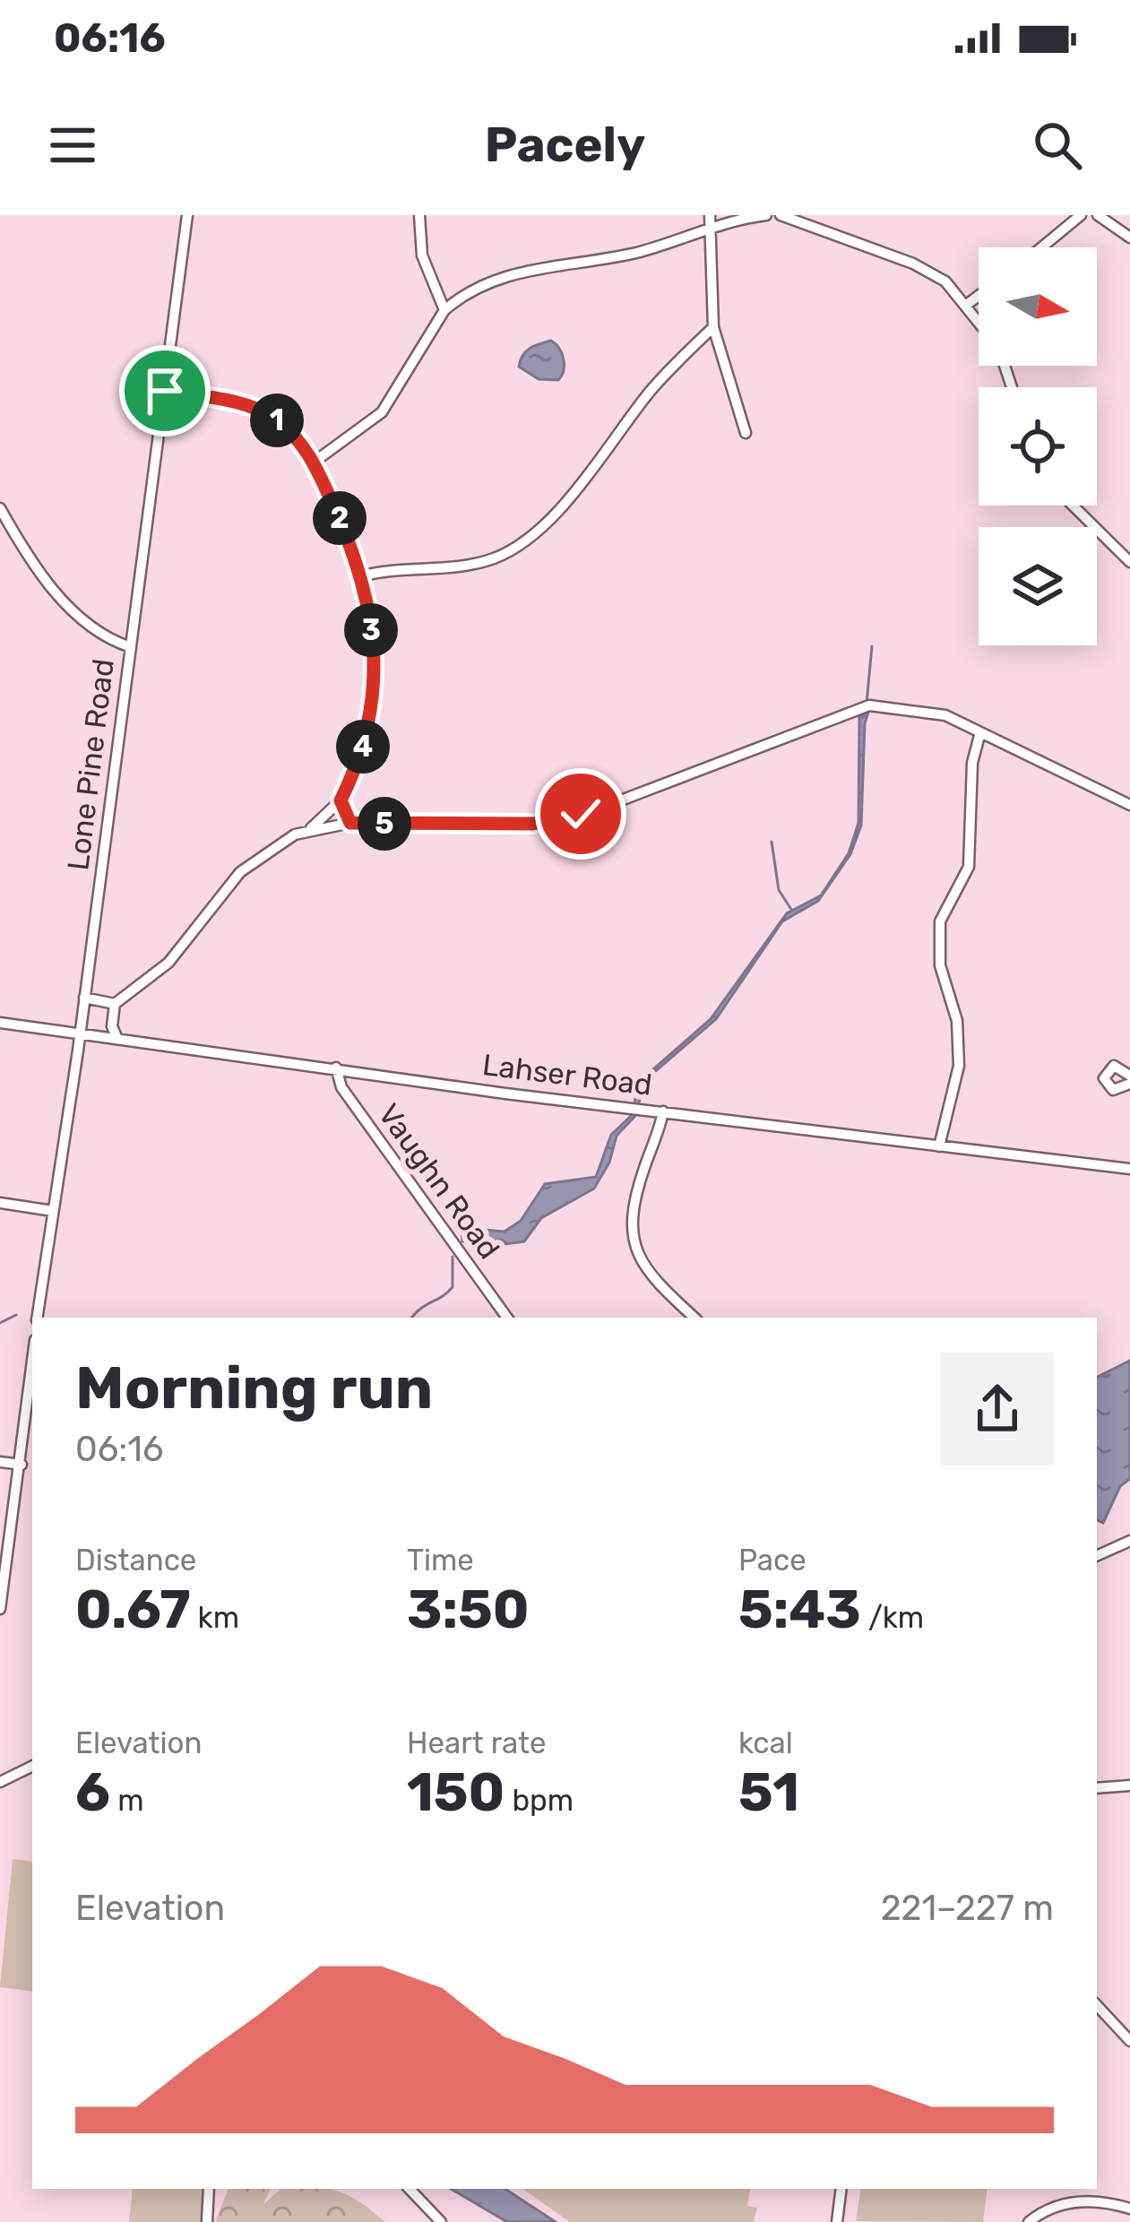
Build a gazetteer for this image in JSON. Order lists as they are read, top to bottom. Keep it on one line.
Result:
{"streets":{"street":["Lone Pine Road","Lahser Road","Vaughn Road"]},"crossings":[["Lone Pine Road","Lahser Road"],["Lahser Road","Vaughn Road"]],"north":"right","page":{"status":"06:16","header":"Pacely","pins":["1","2","3","4","5"],"heading":["Morning run","06:16"],"stats":[["Distance","0.67 km"],["Time","3:50"],["Pace","5:43 /km"],["Elevation","6 m"],["Heart rate","150 bpm"],["kcal","51"]],"chart":["Elevation","221–227 m"]}}
